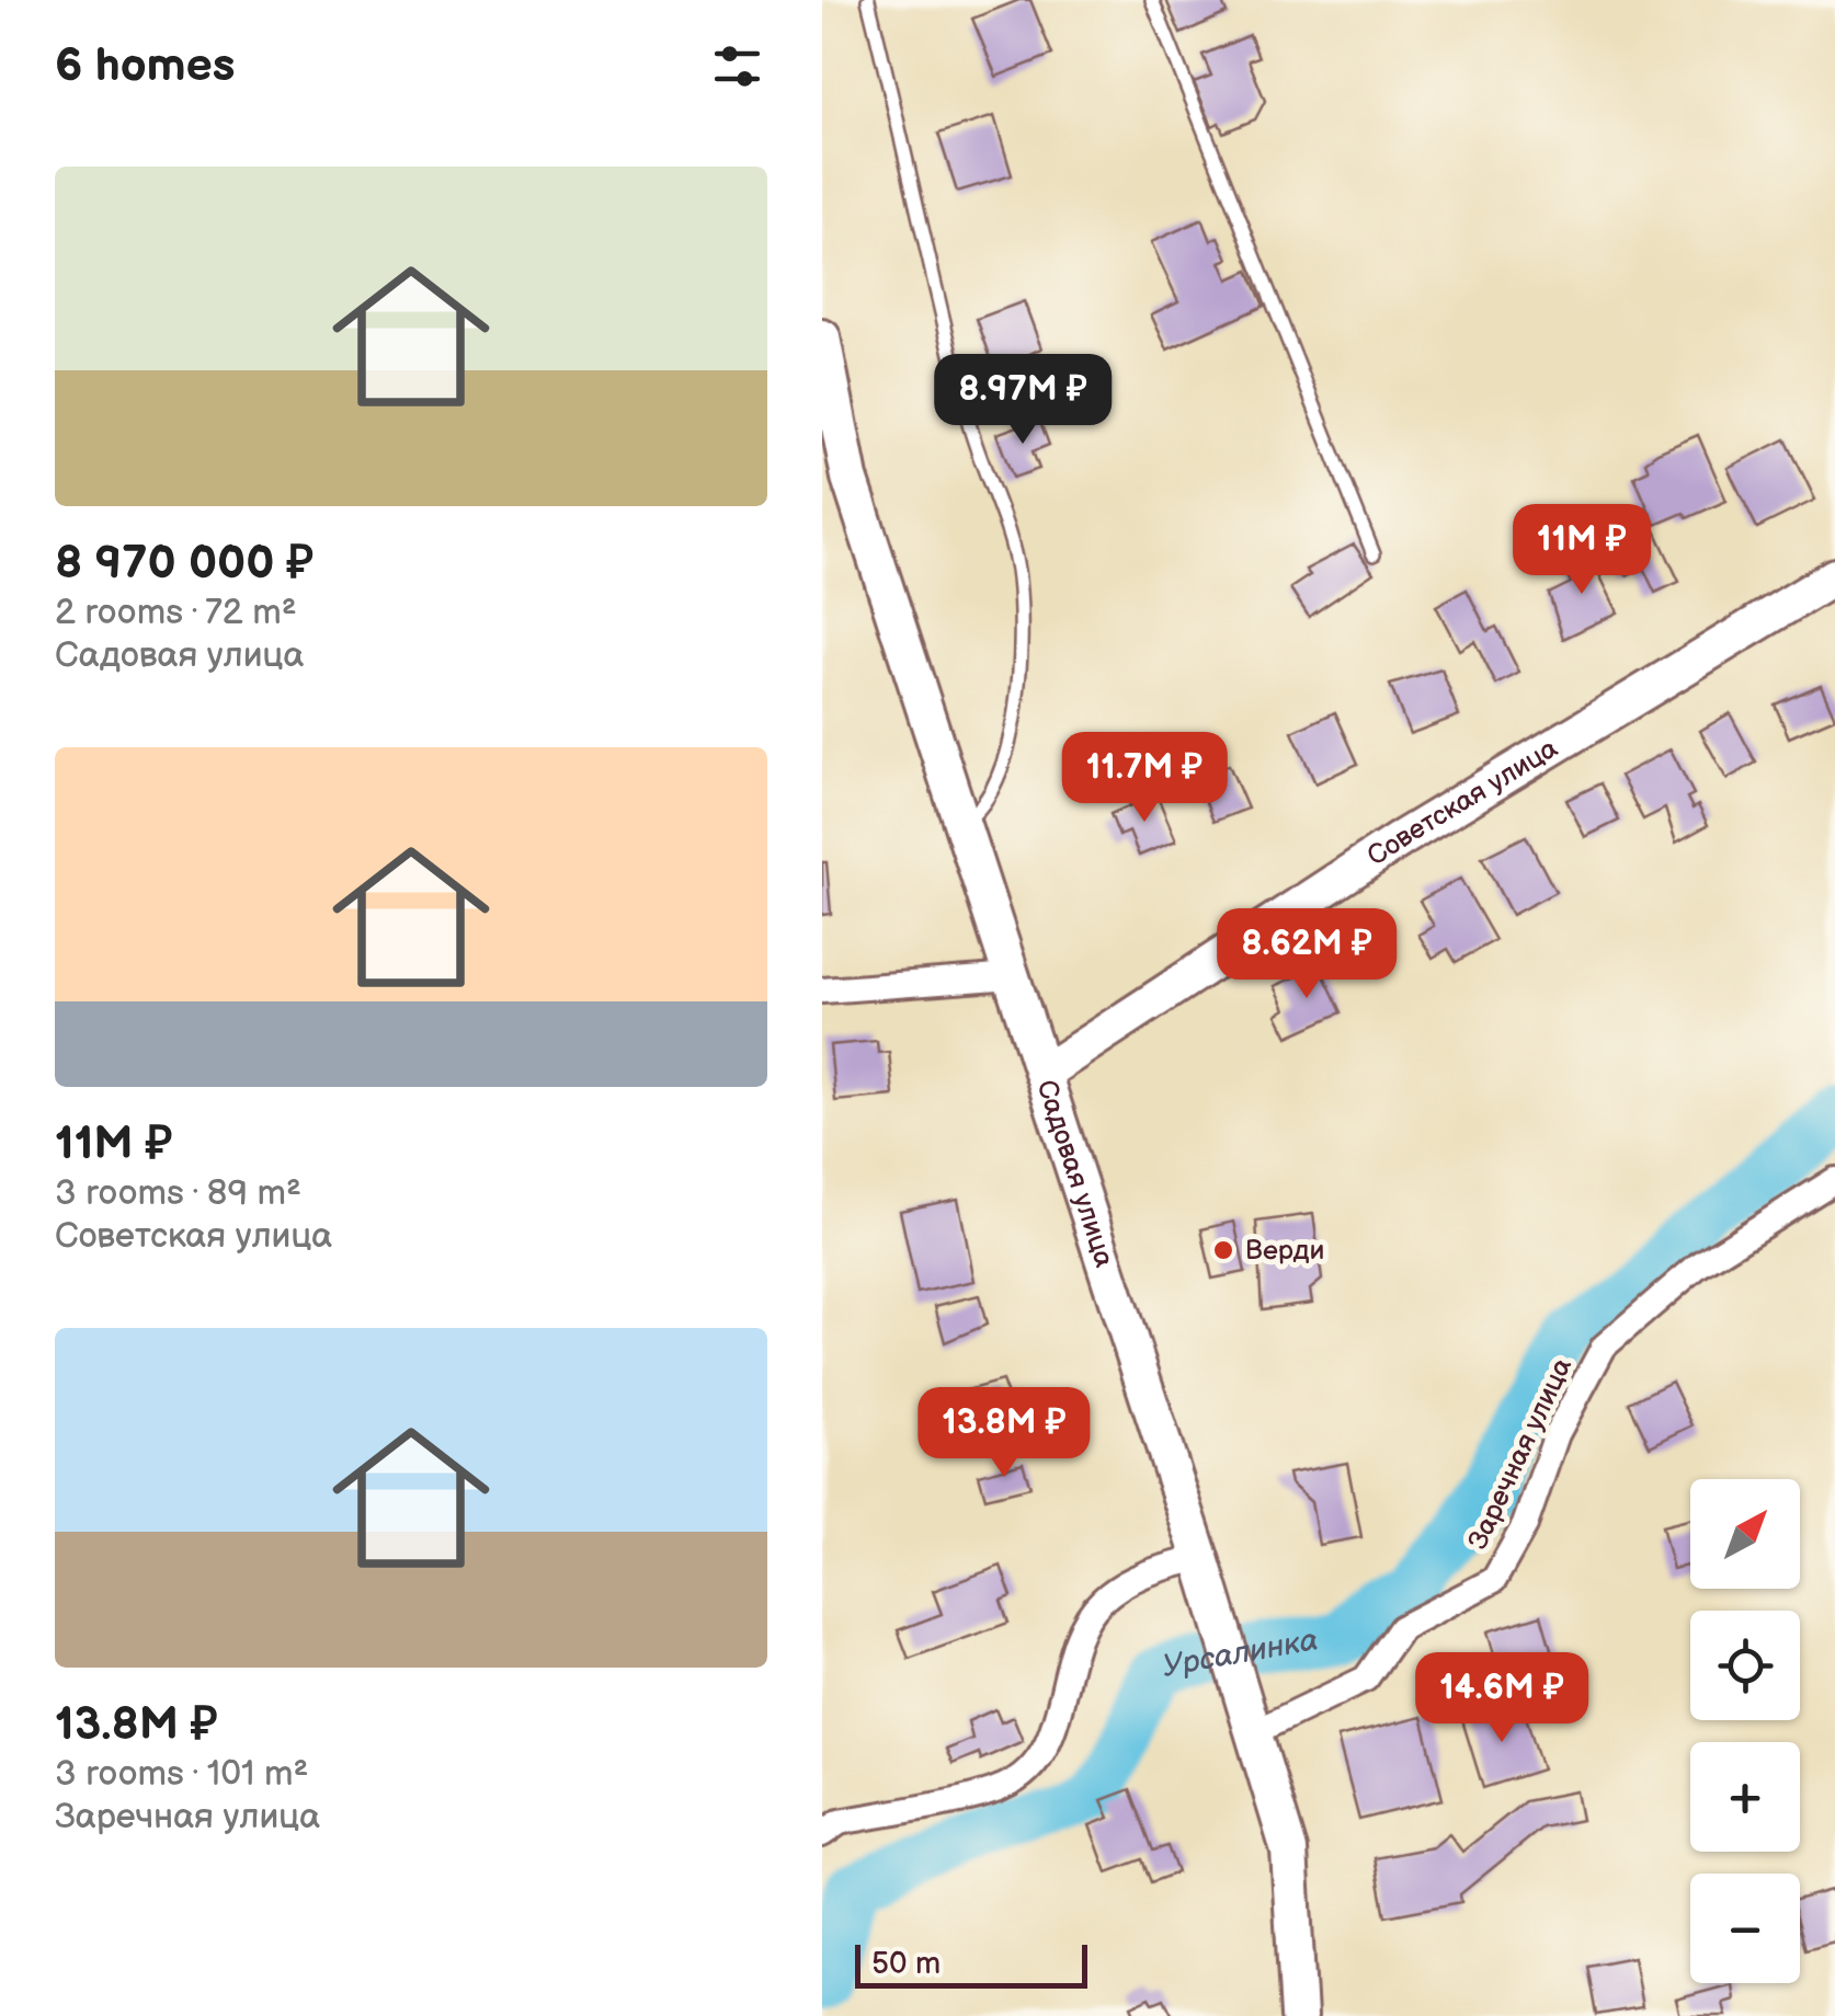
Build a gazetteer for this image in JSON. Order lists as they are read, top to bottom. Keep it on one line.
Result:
{"streets":{"street":["Советская улица","Садовая улица","Заречная улица"]},"crossings":[["Советская улица","Садовая улица"],["Садовая улица","Заречная улица"]],"water":["Урсалинка"],"places":["Верди"],"scale_bar":"50 m","north":"top right","page":{"heading":"6 homes","list":[{"name":"8 970 000 ₽","note":"2 rooms · 72 m² · Садовая улица"},{"name":"11M ₽","note":"3 rooms · 89 m² · Советская улица"},{"name":"13.8M ₽","note":"3 rooms · 101 m² · Заречная улица"}],"price":["8.97M ₽","11M ₽","11.7M ₽","8.62M ₽","13.8M ₽","14.6M ₽"],"map_buttons":["+","−"],"scale":"50 m"}}
